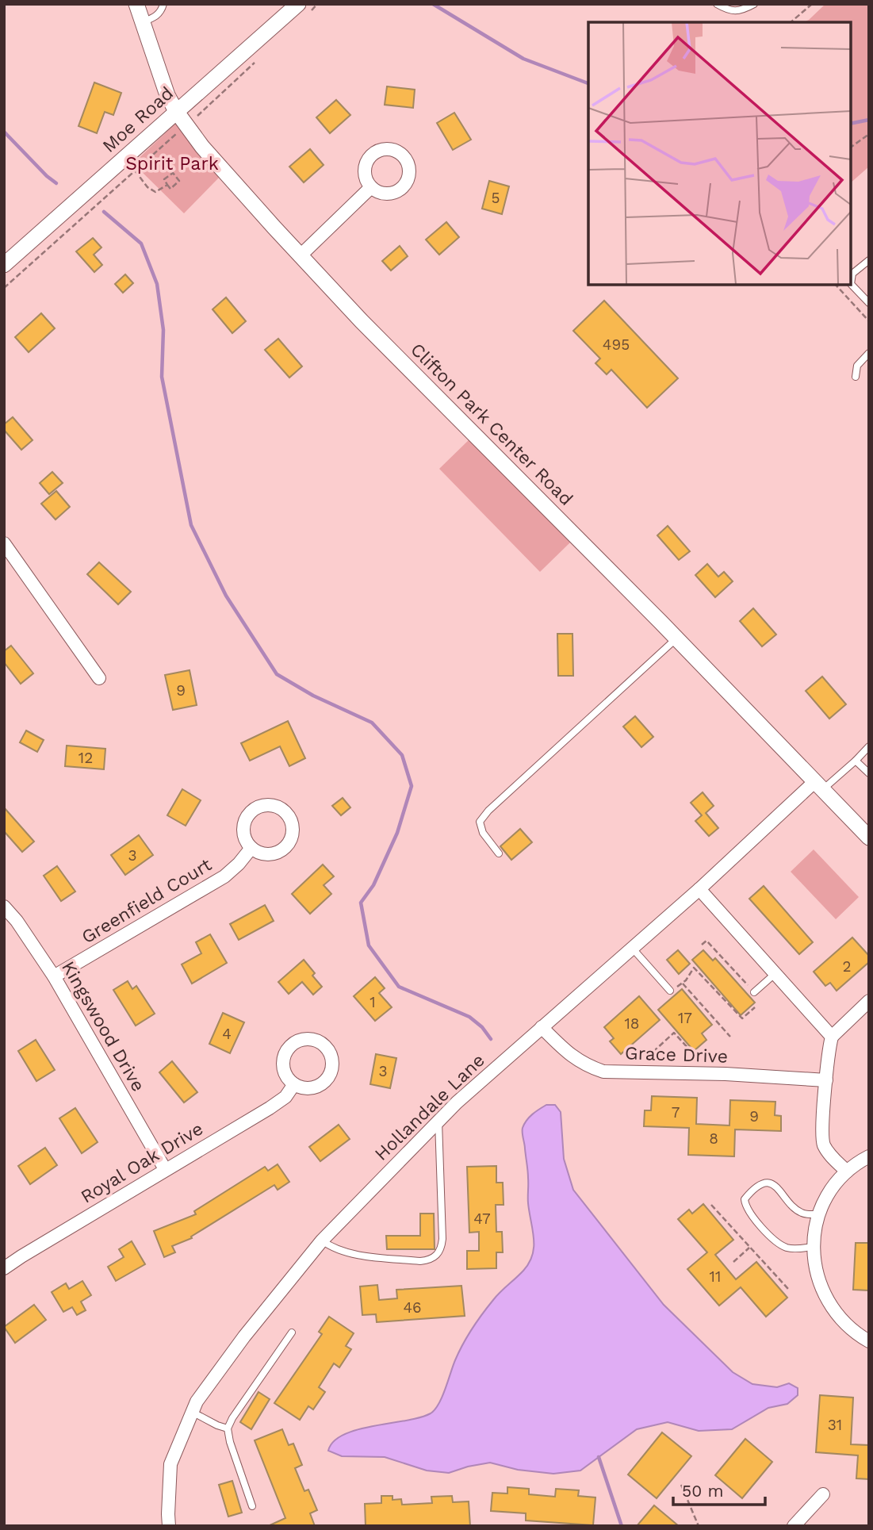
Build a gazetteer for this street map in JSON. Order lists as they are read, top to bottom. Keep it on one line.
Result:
{"streets":{"street":["Moe Road","Clifton Park Center Road","Greenfield Court","Kingswood Drive","Grace Drive","Hollandale Lane","Royal Oak Drive"]},"crossings":[["Moe Road","Clifton Park Center Road"],["Clifton Park Center Road","Hollandale Lane"],["Greenfield Court","Kingswood Drive"],["Kingswood Drive","Royal Oak Drive"],["Grace Drive","Hollandale Lane"]],"parks":["Spirit Park"],"house_numbers":["5","495","9","12","3","2","1","17","18","4","3","7","9","8","47","11","46","31"],"scale_bar":"50 m"}
